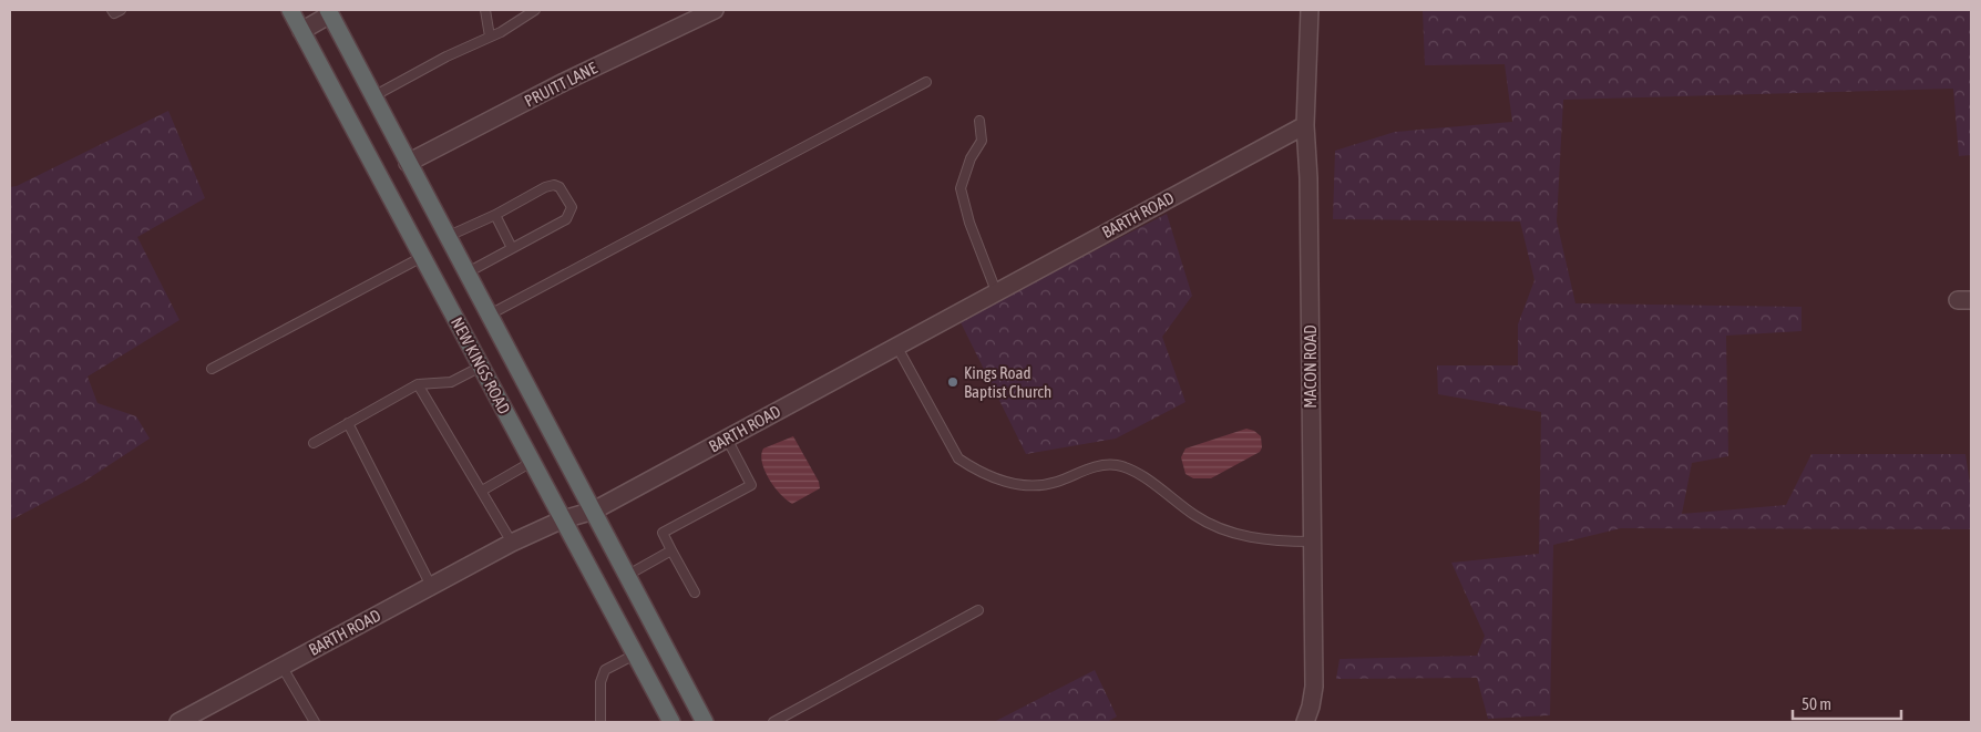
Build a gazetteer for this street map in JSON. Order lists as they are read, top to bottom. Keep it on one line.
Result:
{"streets":{"highway":["NEW KINGS ROAD"],"street":["PRUITT LANE","BARTH ROAD","MACON ROAD"]},"crossings":[["PRUITT LANE","NEW KINGS ROAD"],["BARTH ROAD","NEW KINGS ROAD"],["BARTH ROAD","MACON ROAD"]],"places":["Kings Road Baptist Church"],"scale_bar":"50 m"}
